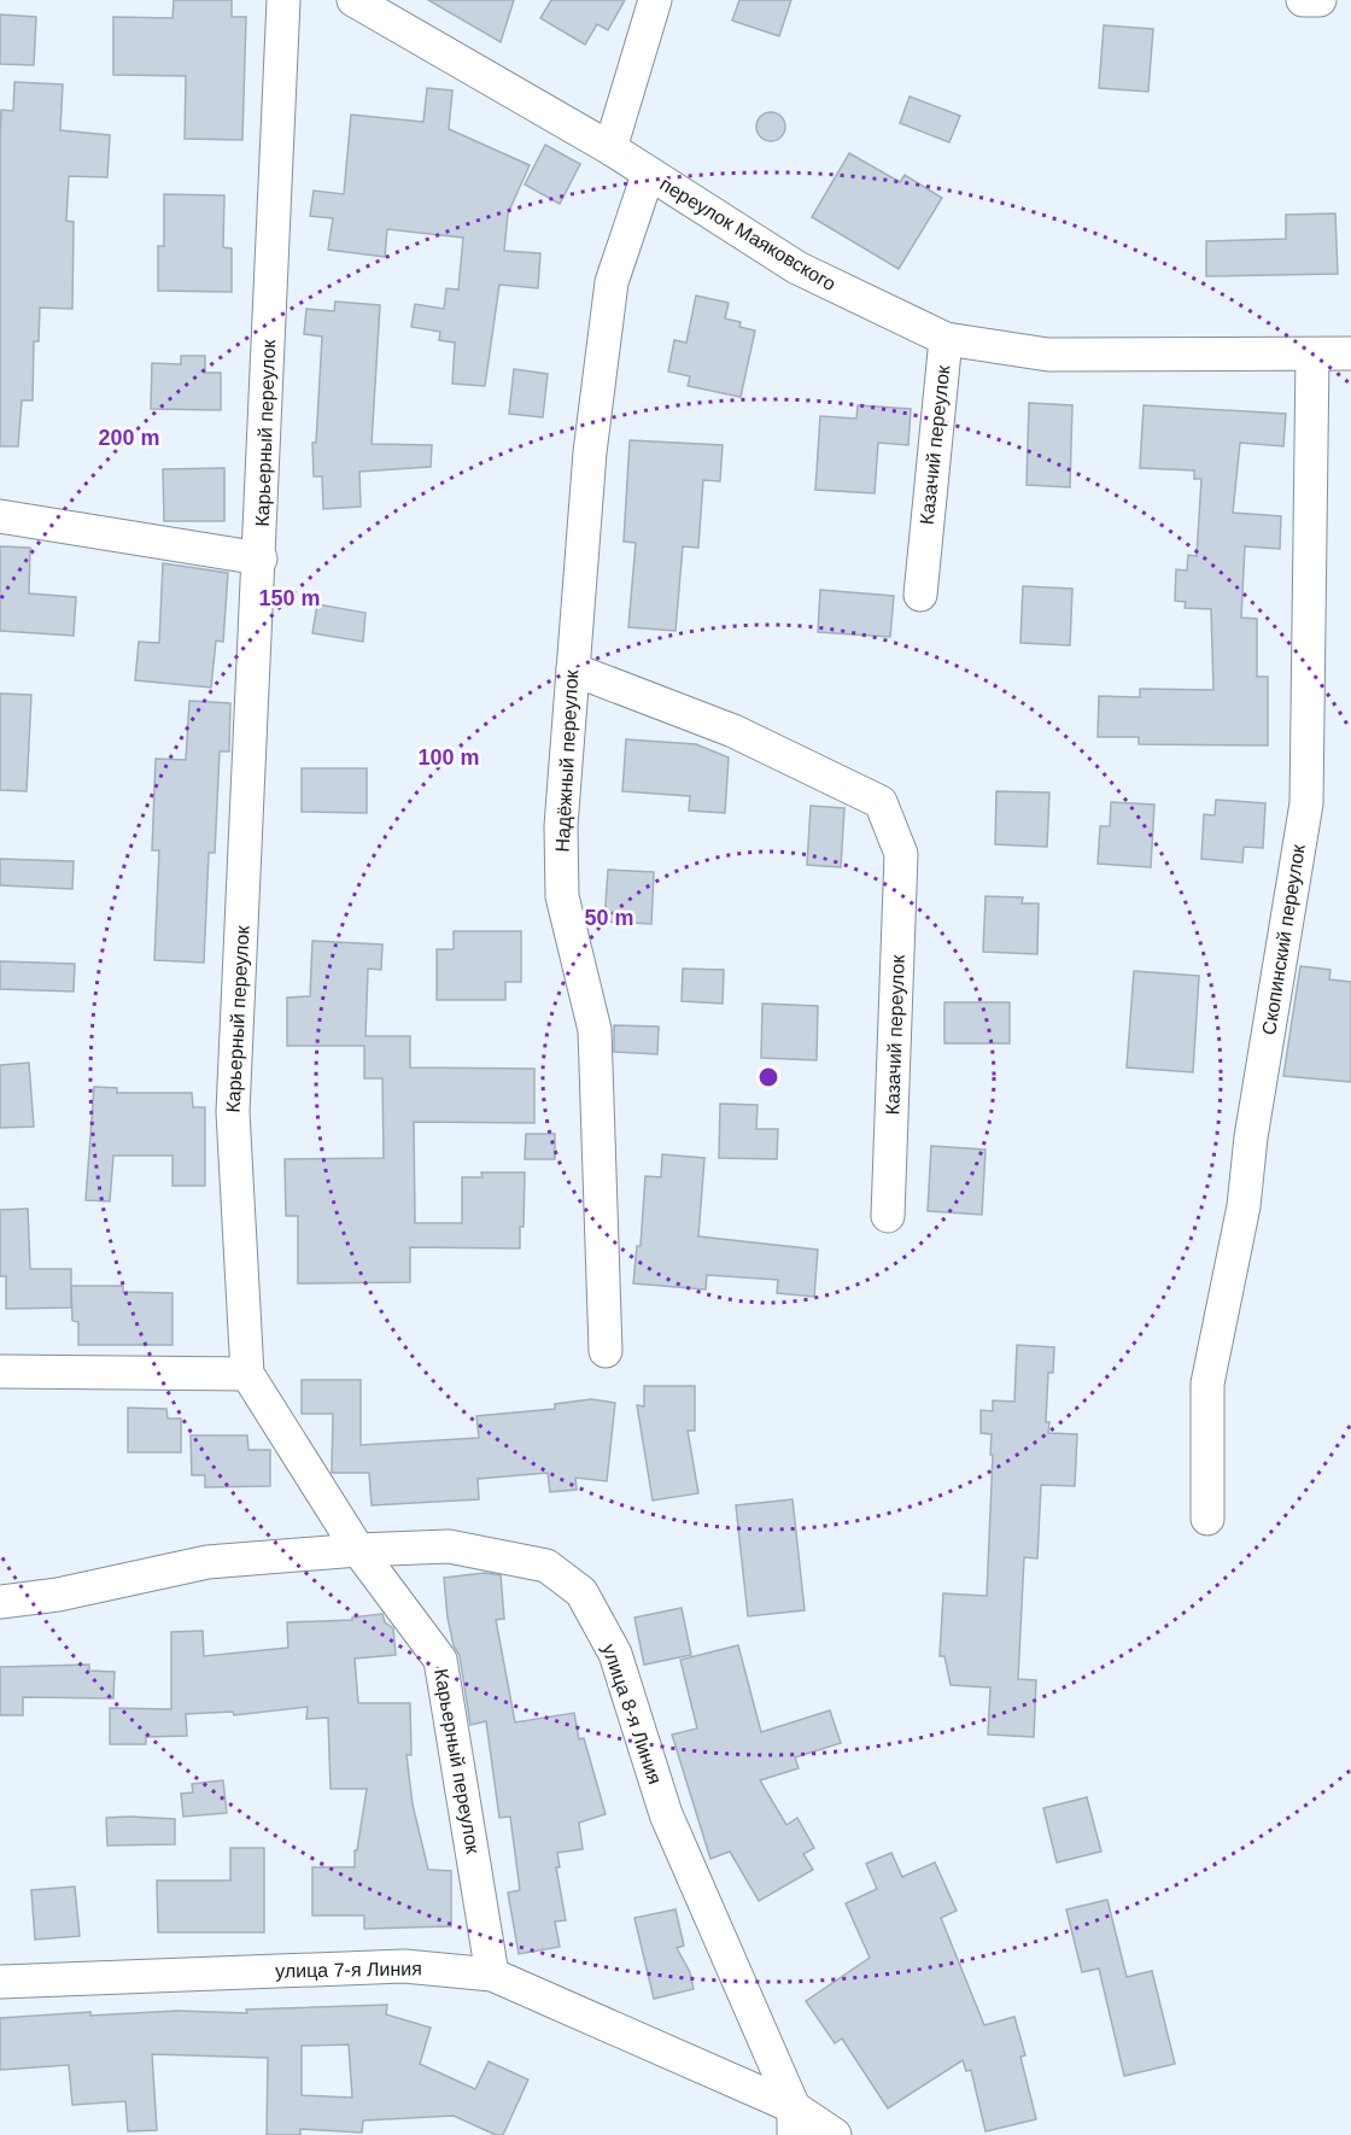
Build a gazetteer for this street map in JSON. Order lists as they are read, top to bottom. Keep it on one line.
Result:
{"streets":{"street":["переулок Маяковского","Карьерный переулок","Казачий переулок","Надёжный переулок","Скопинский переулок","улица 8-я Линия","улица 7-я Линия"]},"crossings":[["переулок Маяковского","Казачий переулок"],["переулок Маяковского","Надёжный переулок"],["переулок Маяковского","Скопинский переулок"],["Карьерный переулок","улица 8-я Линия"],["Карьерный переулок","улица 7-я Линия"],["Казачий переулок","Надёжный переулок"],["улица 8-я Линия","улица 7-я Линия"]],"rings":["200 m","150 m","100 m","50 m"]}
